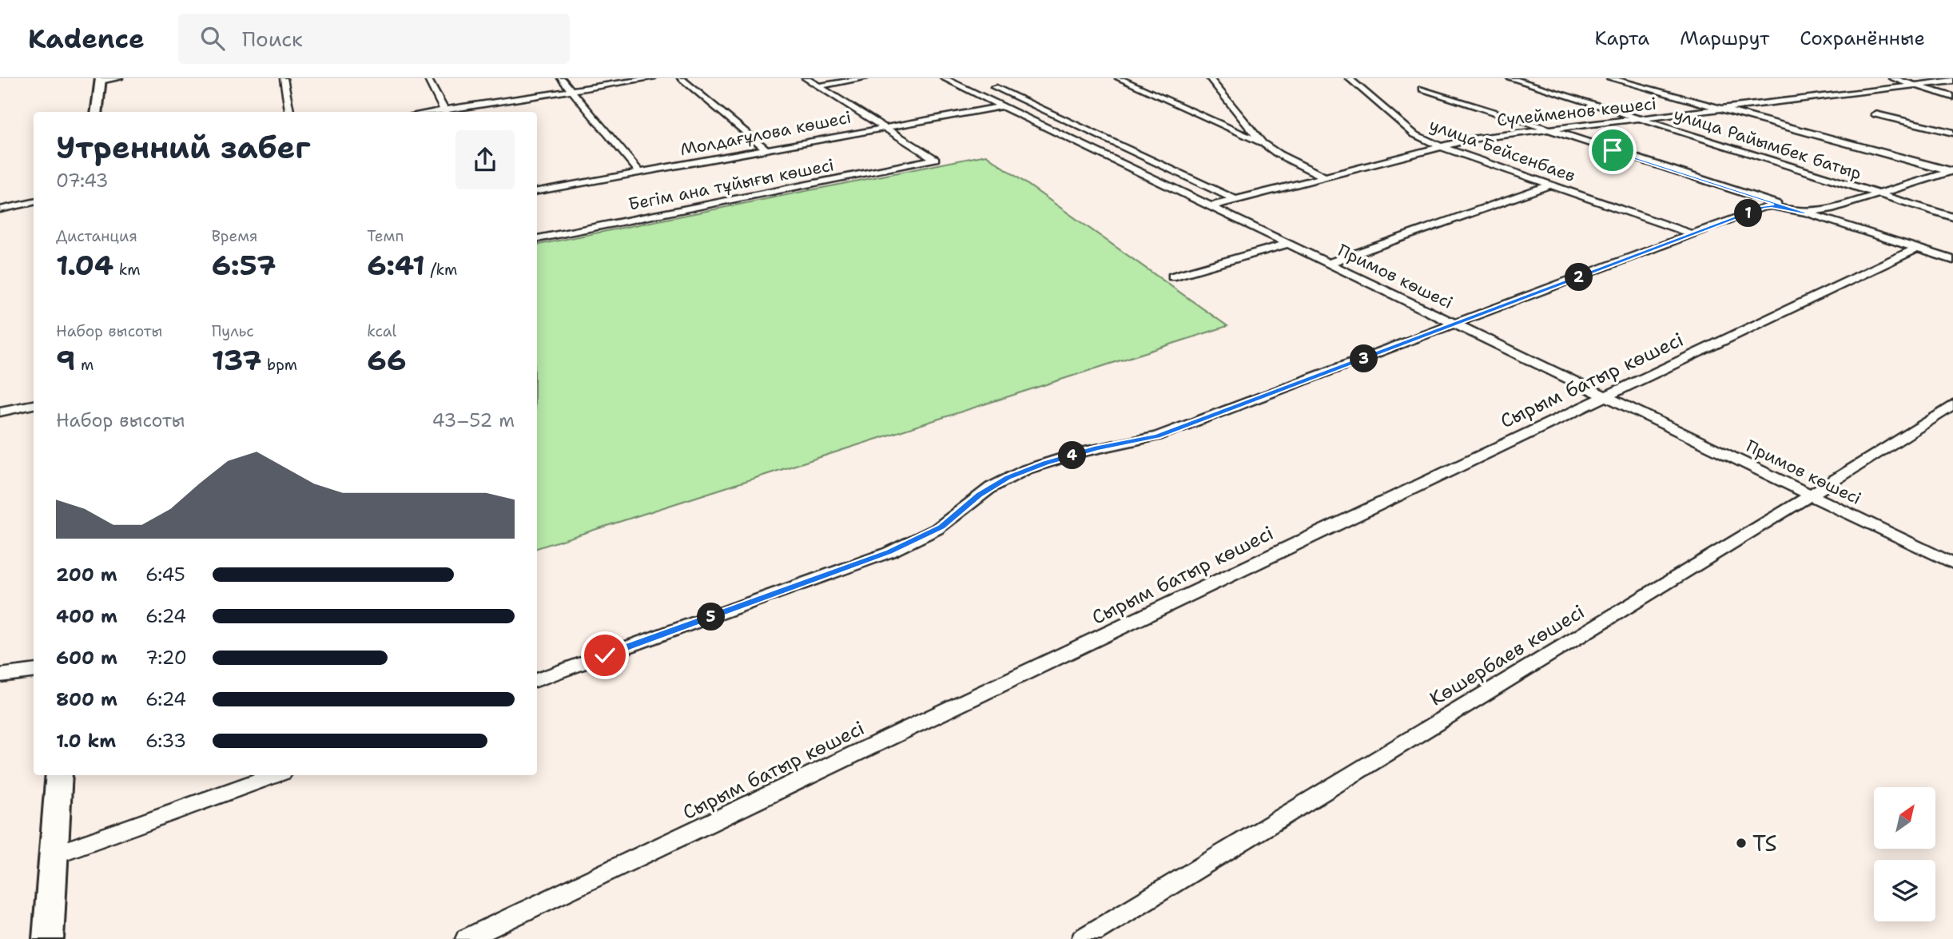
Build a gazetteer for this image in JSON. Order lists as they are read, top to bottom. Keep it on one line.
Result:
{"streets":{"street":["Сүлейменов көшесі","Молдағұлова көшесі","улица Райымбек батыр","улица Бейсенбаев","Бегім ана тұйығы көшесі","Примов көшесі","Сырым батыр көшесі","Көшербаев көшесі"]},"crossings":[["Сүлейменов көшесі","улица Райымбек батыр"],["Сүлейменов көшесі","улица Бейсенбаев"],["Сүлейменов көшесі","Примов көшесі"],["Молдағұлова көшесі","Бегім ана тұйығы көшесі"],["Молдағұлова көшесі","Примов көшесі"],["Примов көшесі","Сырым батыр көшесі"],["Примов көшесі","Көшербаев көшесі"]],"places":["TS"],"north":"top right","page":{"header":"Kadence","search":"Поиск","nav":["Карта","Маршрут","Сохранённые"],"heading":["Утренний забег","07:43"],"pins":["1","2","3","4","5"],"stats":[["Дистанция","1.04 km"],["Время","6:57"],["Темп","6:41 /km"],["Набор высоты","9 m"],["Пульс","137 bpm"],["kcal","66"]],"chart":["Набор высоты","43–52 m"],"list":[{"name":"200 m","note":"6:45"},{"name":"400 m","note":"6:24"},{"name":"600 m","note":"7:20"},{"name":"800 m","note":"6:24"},{"name":"1.0 km","note":"6:33"}]}}
